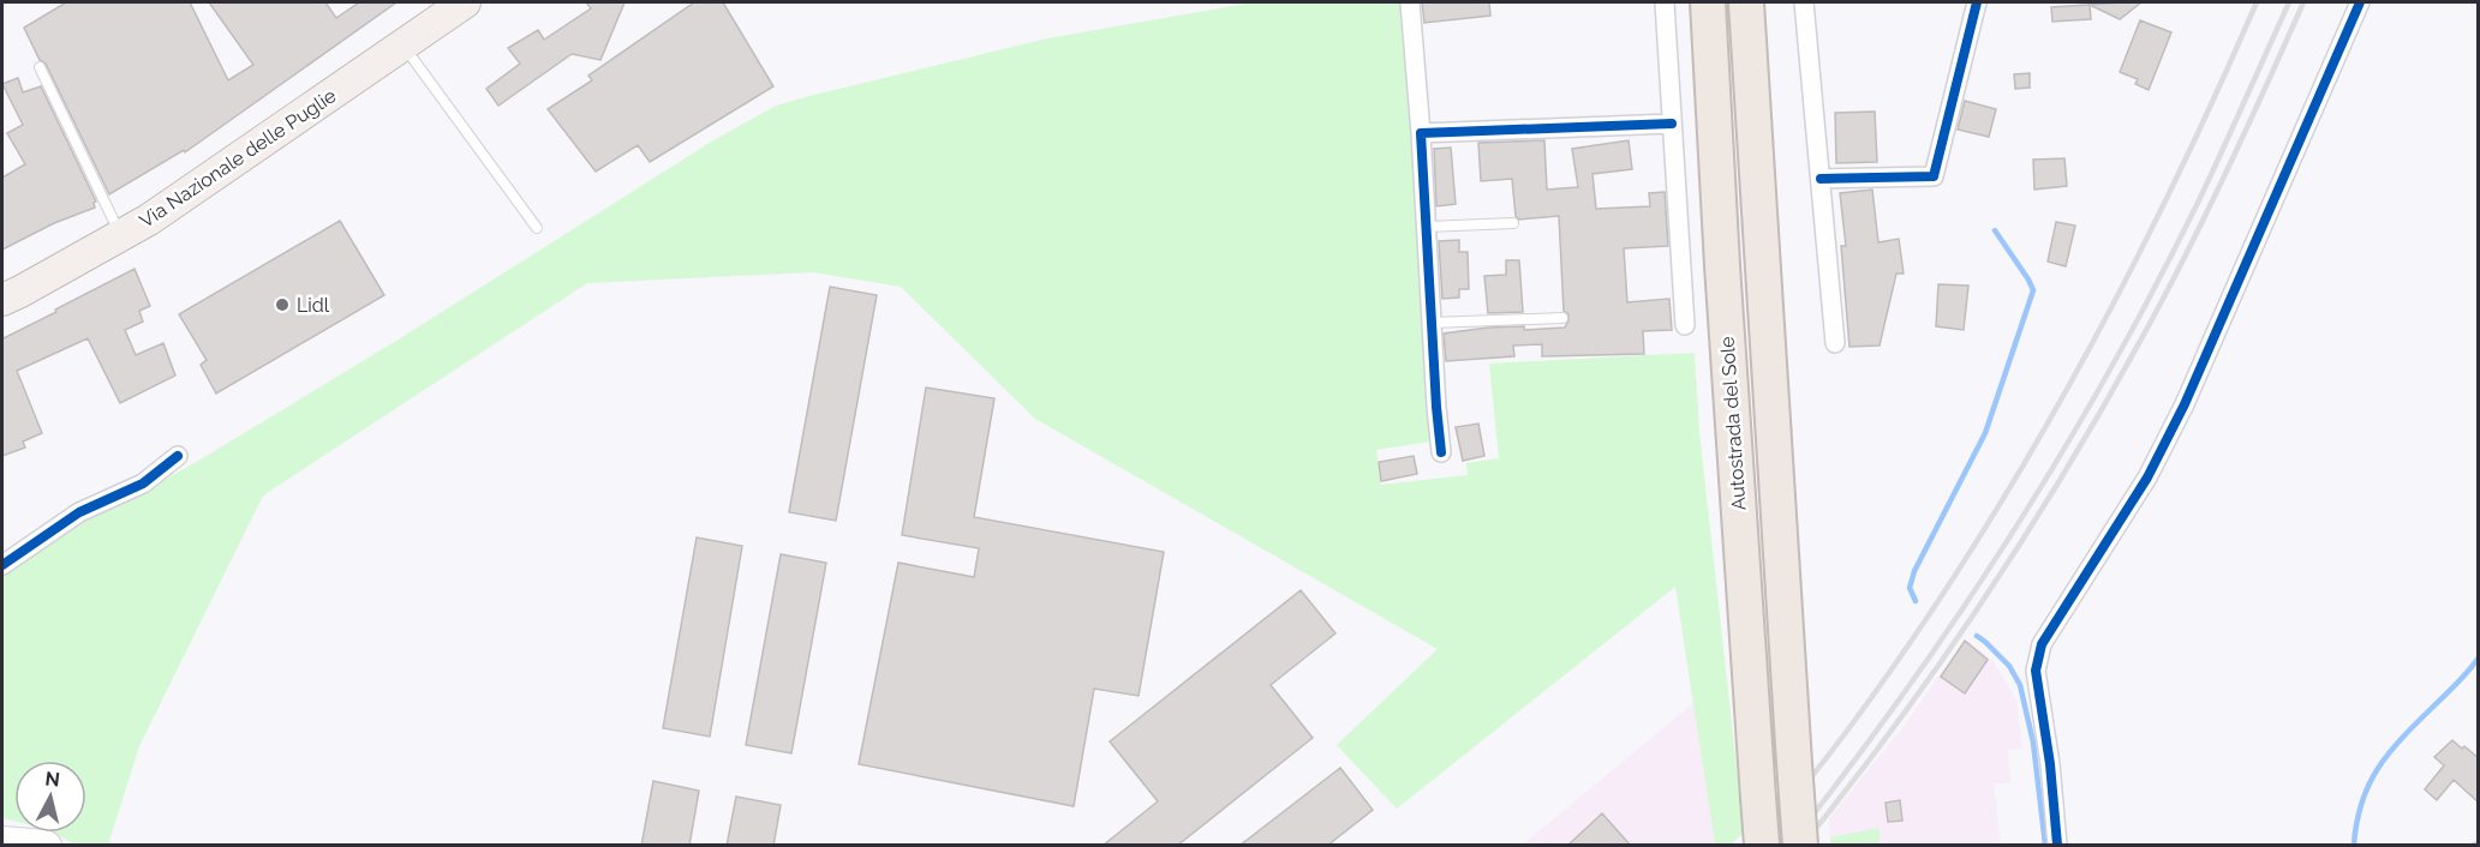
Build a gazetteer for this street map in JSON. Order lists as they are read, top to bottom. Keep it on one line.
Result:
{"streets":{"highway":["Autostrada del Sole"],"main road":["Via Nazionale delle Puglie"]},"places":["Lidl"],"north":"top"}
